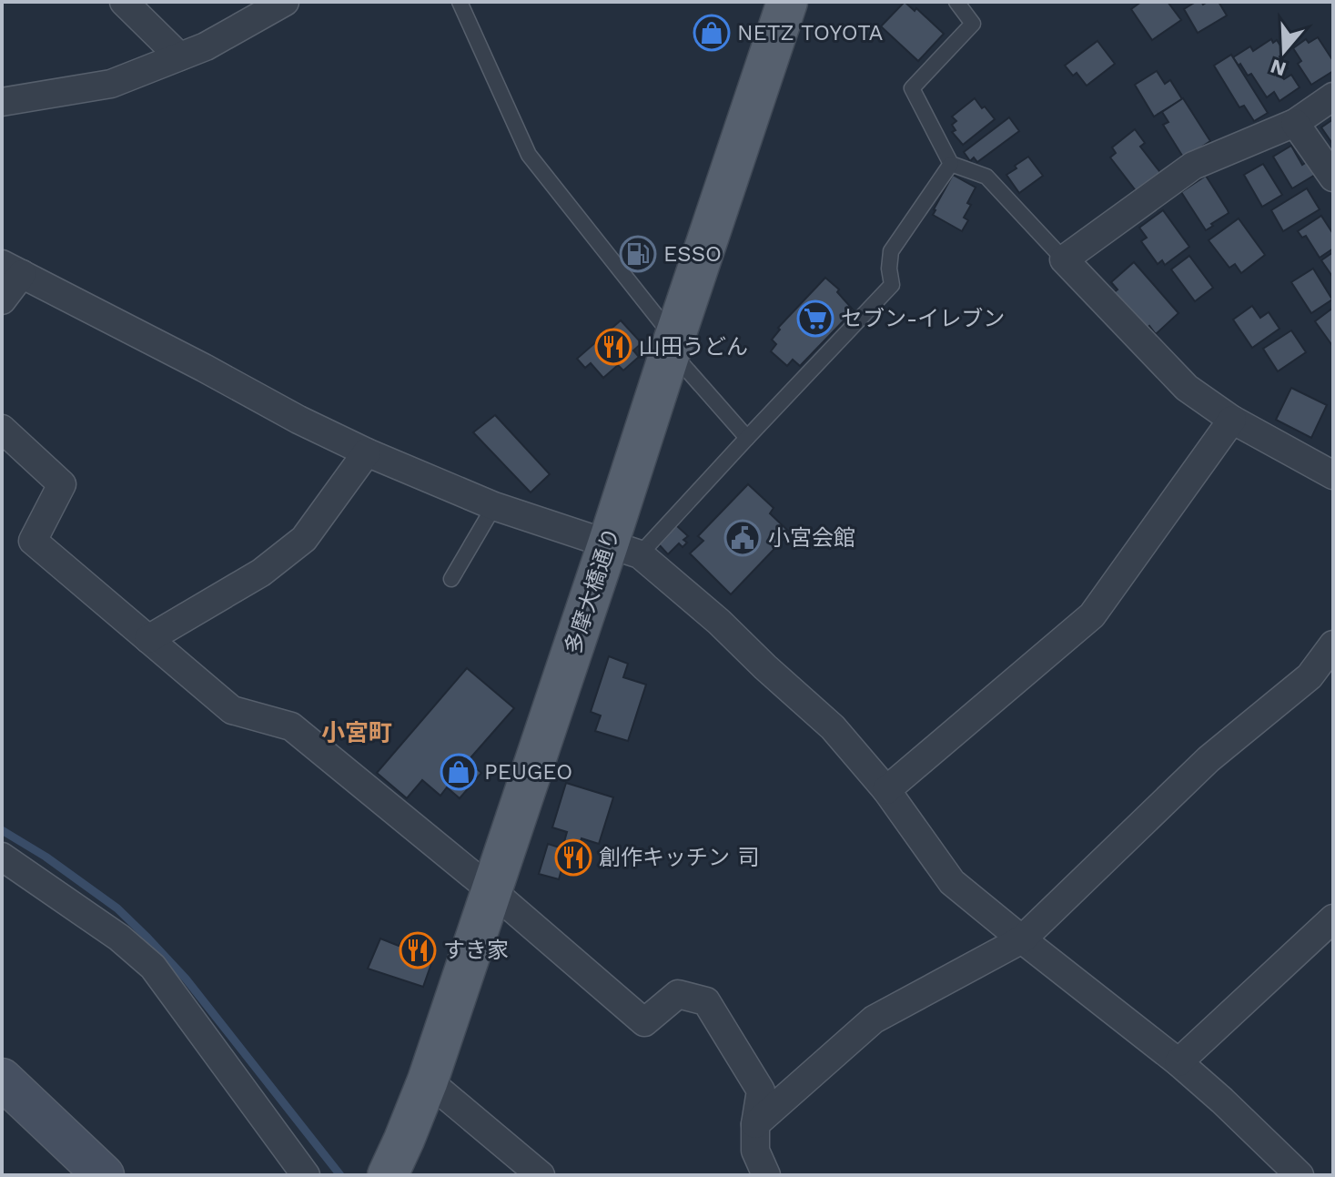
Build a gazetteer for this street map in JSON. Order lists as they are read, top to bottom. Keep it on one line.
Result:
{"streets":{"main road":["多摩大橋通り"]},"districts":["小宮町"],"places":{"shop":["NETZ TOYOTA","PEUGEO"],"fuel station":["ESSO"],"supermarket":["セブン-イレブン"],"restaurant":["山田うどん","創作キッチン 司","すき家"],"public building":["小宮会館"]},"north":"bottom"}
